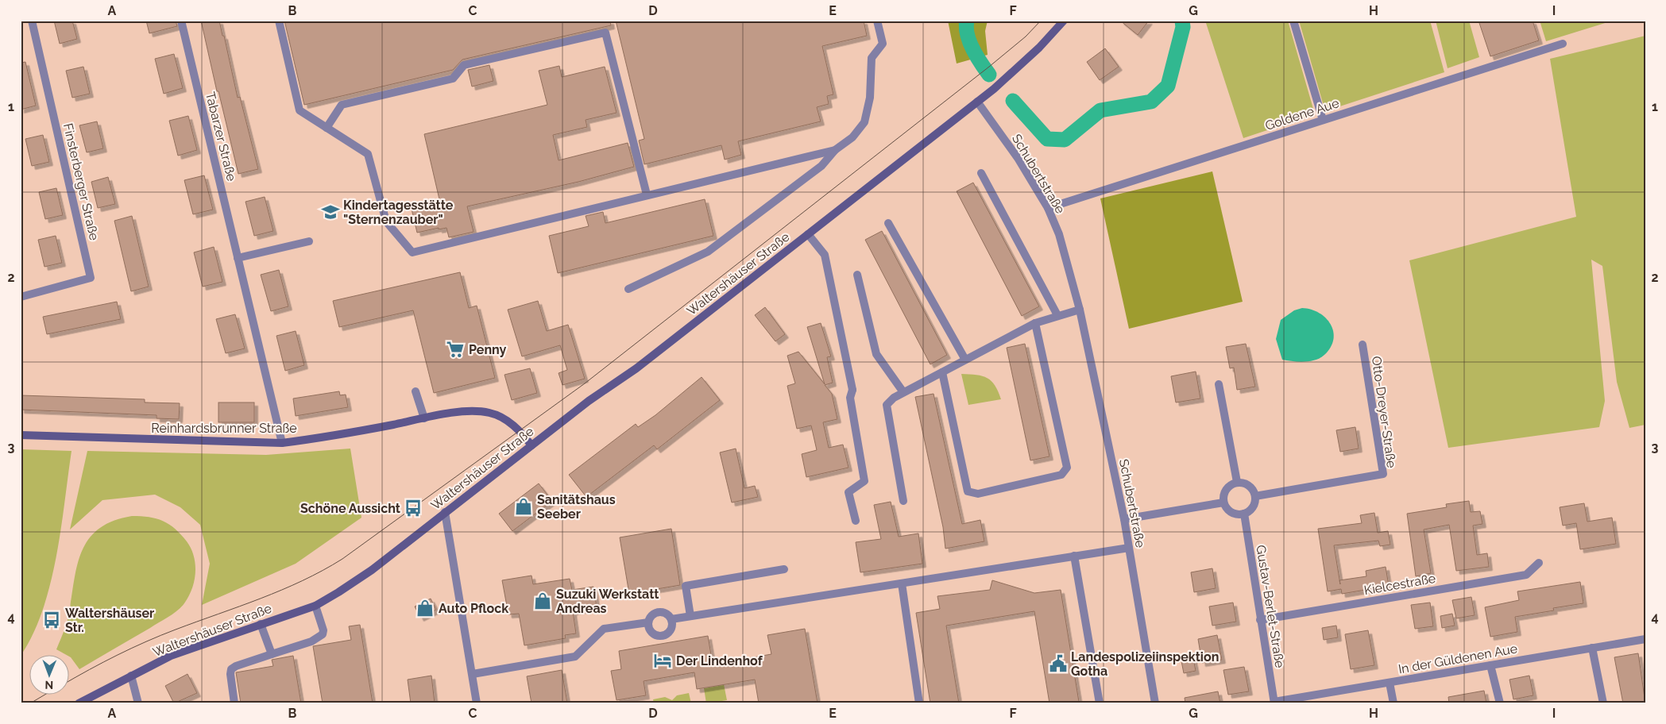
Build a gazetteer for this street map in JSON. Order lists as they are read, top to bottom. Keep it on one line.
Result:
{"streets":{"main road":["Waltershäuser Straße","Reinhardsbrunner Straße"],"street":["Goldene Aue","Tabarzer Straße","Schubertstraße","Finsterberger Straße","Otto-Dreyer-Straße","Kielcestraße","Gustav-Berlet-Straße","In der Güldenen Aue"]},"crossings":[["Goldene Aue","Schubertstraße"],["Tabarzer Straße","Reinhardsbrunner Straße"],["Schubertstraße","Waltershäuser Straße"],["Waltershäuser Straße","Reinhardsbrunner Straße"],["Otto-Dreyer-Straße","Gustav-Berlet-Straße"],["Kielcestraße","Gustav-Berlet-Straße"],["Gustav-Berlet-Straße","In der Güldenen Aue"]],"places":{"school or university":["Kindertagesstätte \"Sternenzauber\""],"supermarket":["Penny"],"shop":["Sanitätshaus Seeber","Suzuki Werkstatt Andreas","Auto Pflock"],"bus stop":["Schöne Aussicht","Waltershäuser Str."],"hotel":["Der Lindenhof"],"public building":["Landespolizeiinspektion Gotha"]},"north":"bottom","grid":{"columns":["A","B","C","D","E","F","G","H","I"],"rows":["1","2","3","4"]}}
